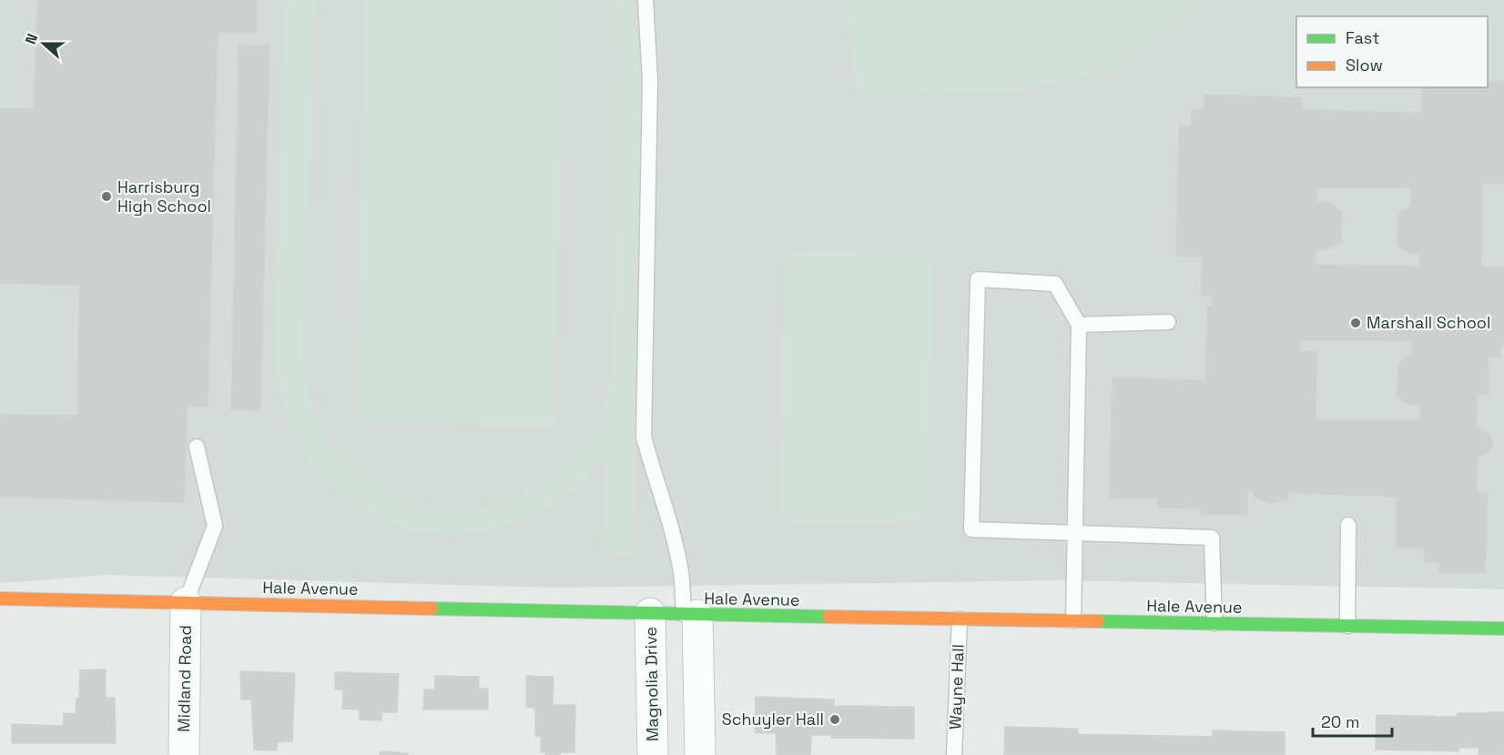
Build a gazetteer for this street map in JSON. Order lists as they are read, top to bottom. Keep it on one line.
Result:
{"streets":{"street":["Hale Avenue","Midland Road","Magnolia Drive"],"lane":["Wayne Hall"]},"crossings":[["Hale Avenue","Midland Road"],["Hale Avenue","Magnolia Drive"],["Hale Avenue","Wayne Hall"]],"places":["Harrisburg High School","Marshall School","Schuyler Hall"],"legend":["Fast","Slow"],"scale_bar":"20 m","north":"left"}
